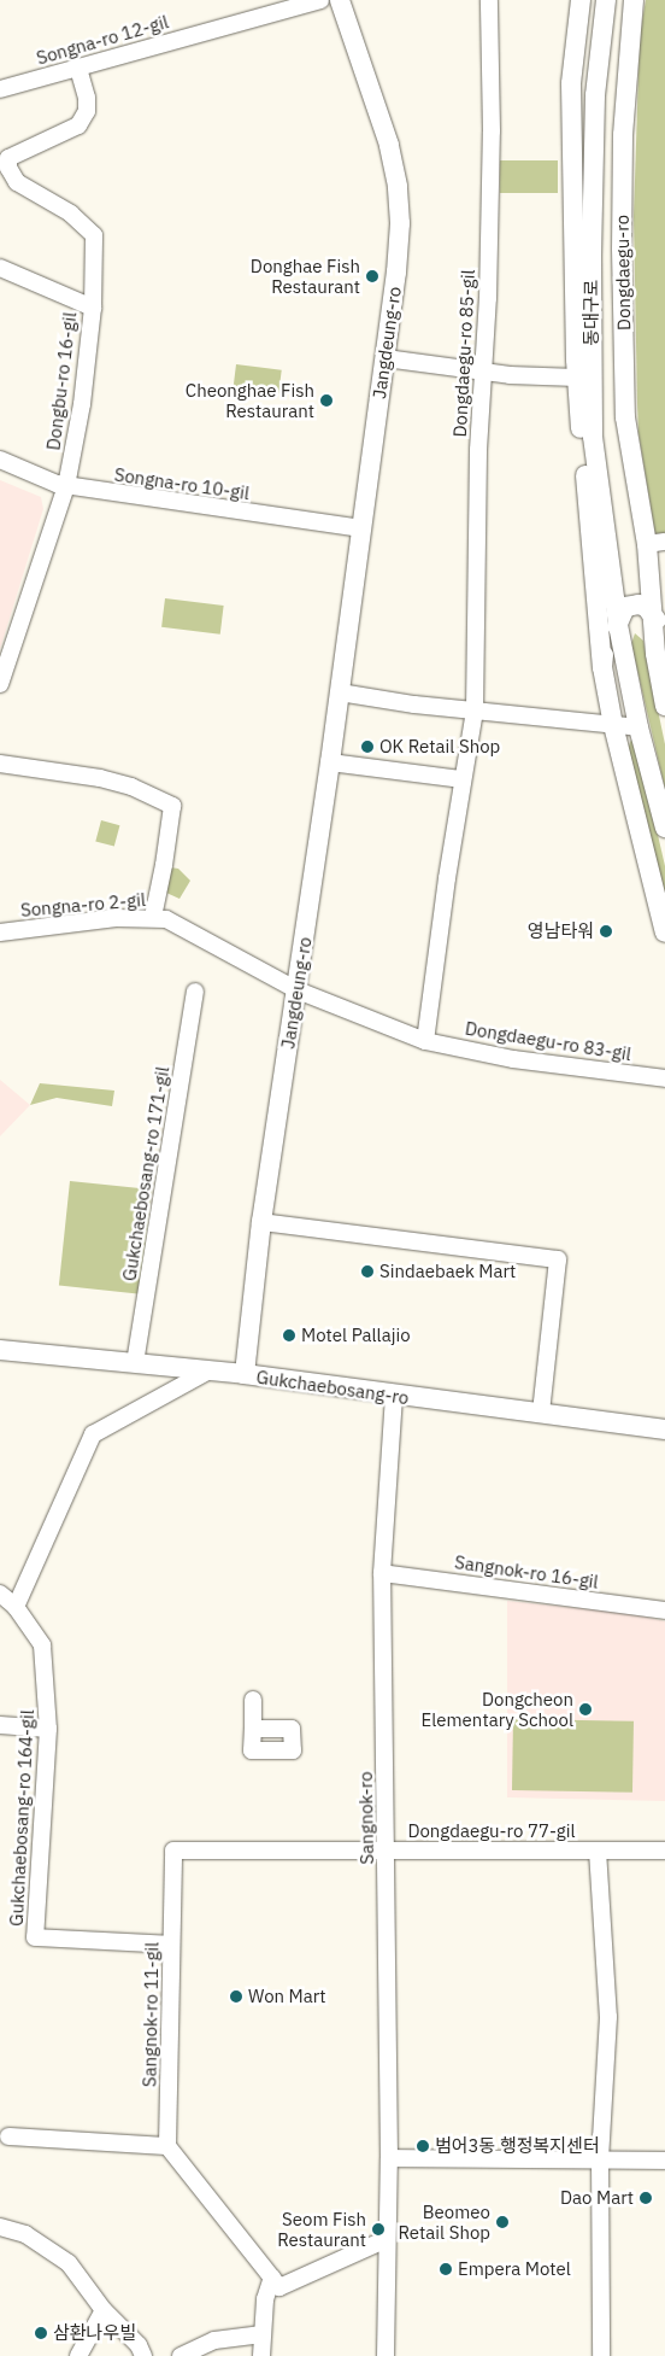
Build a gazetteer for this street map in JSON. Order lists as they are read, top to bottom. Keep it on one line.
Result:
{"streets":{"main road":["Dongdaegu-ro","동대구로","Jangdeung-ro","Gukchaebosang-ro"],"street":["Songna-ro 12-gil","Dongdaegu-ro 85-gil","Dongbu-ro 16-gil","Songna-ro 10-gil","Songna-ro 2-gil","Dongdaegu-ro 83-gil","Gukchaebosang-ro 171-gil","Sangnok-ro 16-gil","Gukchaebosang-ro 164-gil","Sangnok-ro","Dongdaegu-ro 77-gil","Sangnok-ro 11-gil"]},"crossings":[["Jangdeung-ro","Songna-ro 10-gil"],["Jangdeung-ro","Songna-ro 2-gil"],["Jangdeung-ro","Dongdaegu-ro 83-gil"],["Jangdeung-ro","Gukchaebosang-ro"],["Dongbu-ro 16-gil","Songna-ro 10-gil"],["Songna-ro 2-gil","Dongdaegu-ro 83-gil"],["Gukchaebosang-ro 171-gil","Gukchaebosang-ro"],["Gukchaebosang-ro","Sangnok-ro"],["Sangnok-ro 16-gil","Sangnok-ro"],["Gukchaebosang-ro 164-gil","Sangnok-ro 11-gil"],["Sangnok-ro","Dongdaegu-ro 77-gil"],["Sangnok-ro","Sangnok-ro 11-gil"],["Dongdaegu-ro 77-gil","Sangnok-ro 11-gil"]],"places":["Donghae Fish Restaurant","Cheonghae Fish Restaurant","OK Retail Shop","영남타워","Sindaebaek Mart","Motel Pallajio","Dongcheon Elementary School","Won Mart","범어3동 행정복지센터","Dao Mart","Beomeo Retail Shop","Seom Fish Restaurant","Empera Motel","삼환나우빌"]}
